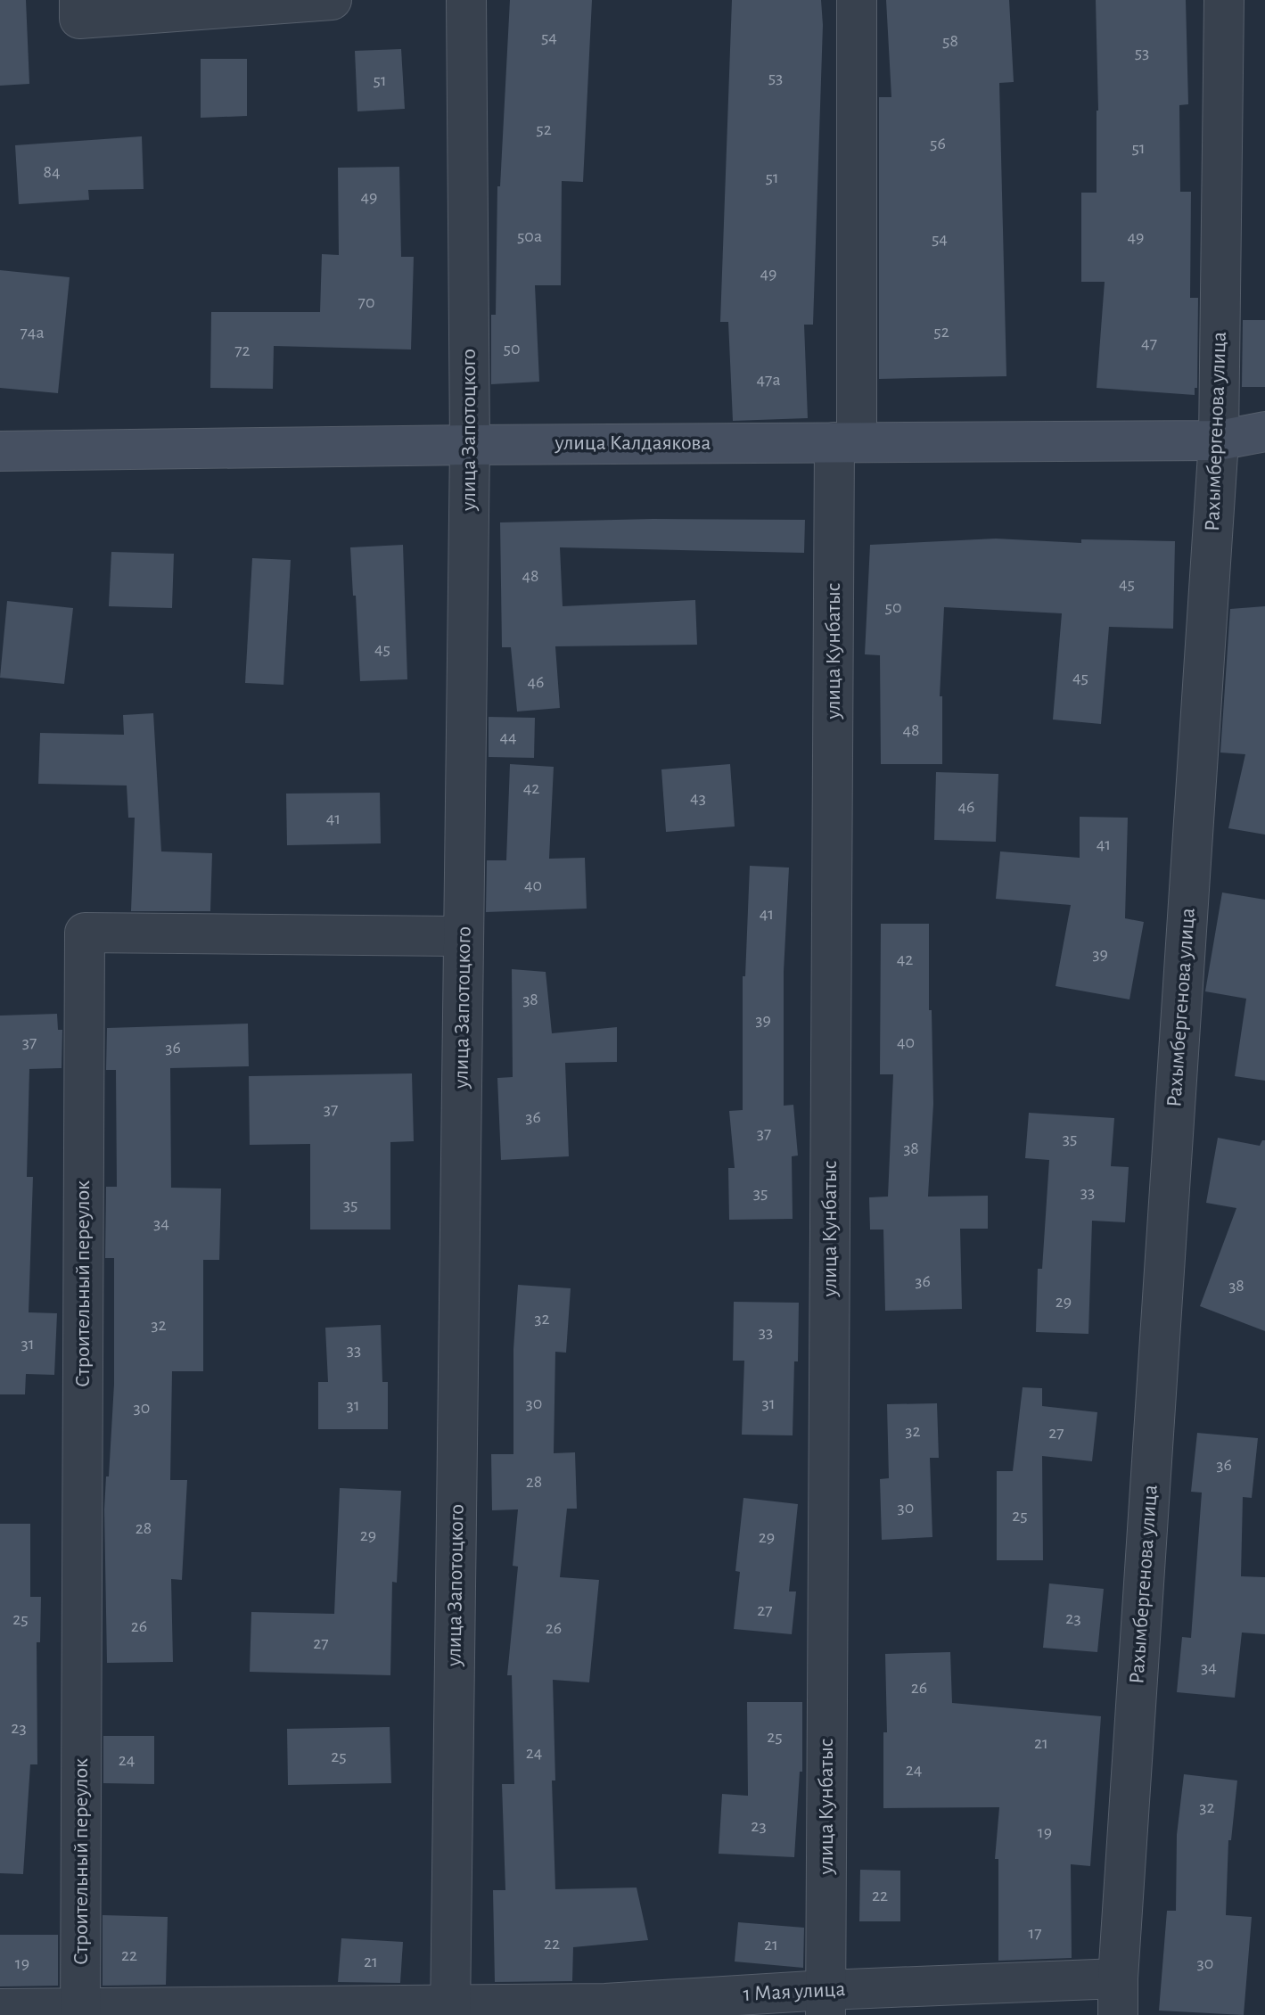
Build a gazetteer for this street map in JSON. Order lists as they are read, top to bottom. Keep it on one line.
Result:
{"streets":{"street":["улица Запотоцкого","Рахымбергенова улица","улица Калдаякова","улица Кунбатыс","Строительный переулок","1 Мая улица"]},"crossings":[["улица Запотоцкого","улица Калдаякова"],["улица Запотоцкого","Строительный переулок"],["улица Запотоцкого","1 Мая улица"],["Рахымбергенова улица","улица Калдаякова"],["Рахымбергенова улица","1 Мая улица"],["улица Калдаякова","улица Кунбатыс"],["улица Кунбатыс","1 Мая улица"],["Строительный переулок","1 Мая улица"]],"house_numbers":["54","58","53","53","51","52","56","51","84","51","49","50а","49","54","49","70","52","74а","47","50","72","47а","48","45","50","45","45","46","48","44","42","43","46","41","41","40","41","39","42","38","39","37","40","36","37","36","37","35","38","33","35","35","34","36","38","29","32","32","33","31","33","30","31","31","30","32","27","36","28","30","25","28","29","29","27","23","25","26","26","27","34","26","23","25","21","24","25","24","24","32","23","19","22","17","22","21","22","21","19","30"]}
